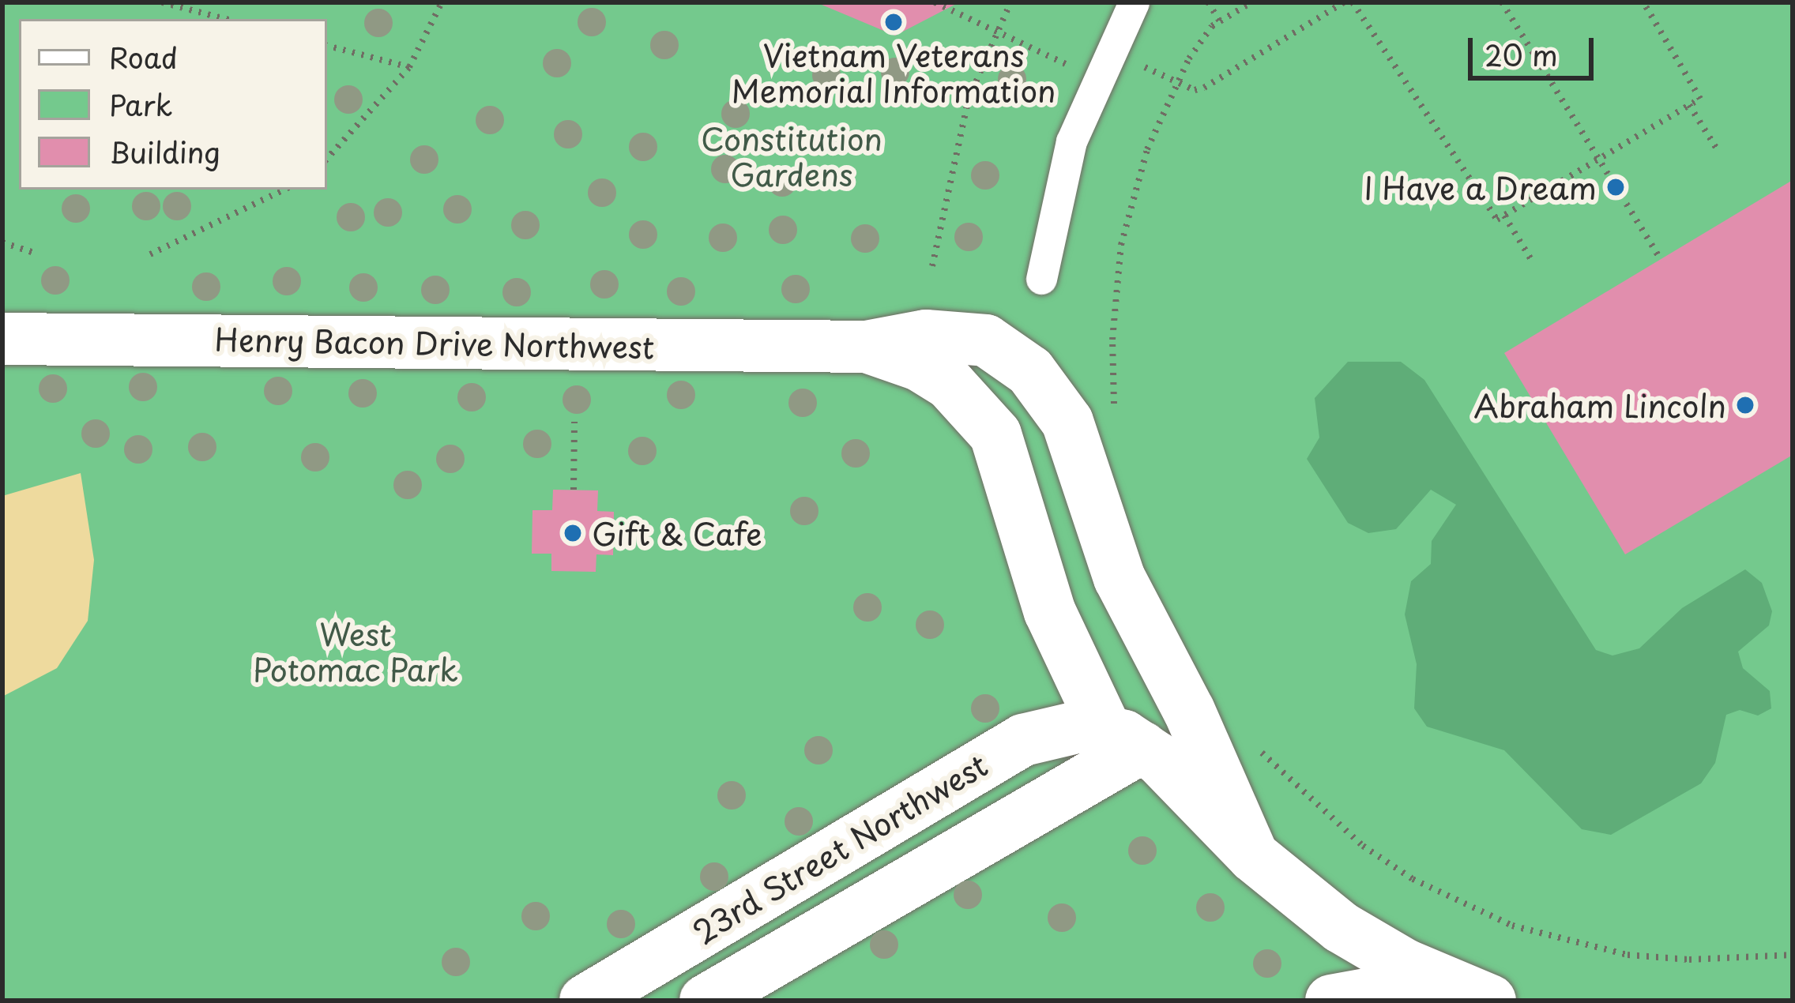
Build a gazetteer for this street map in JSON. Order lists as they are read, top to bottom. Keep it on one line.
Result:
{"streets":{"street":["Henry Bacon Drive Northwest","23rd Street Northwest"]},"parks":["Constitution Gardens","West Potomac Park"],"places":["Vietnam Veterans Memorial Information","I Have a Dream","Abraham Lincoln","Gift & Cafe"],"legend":["Road","Park","Building"],"scale_bar":"20 m"}
